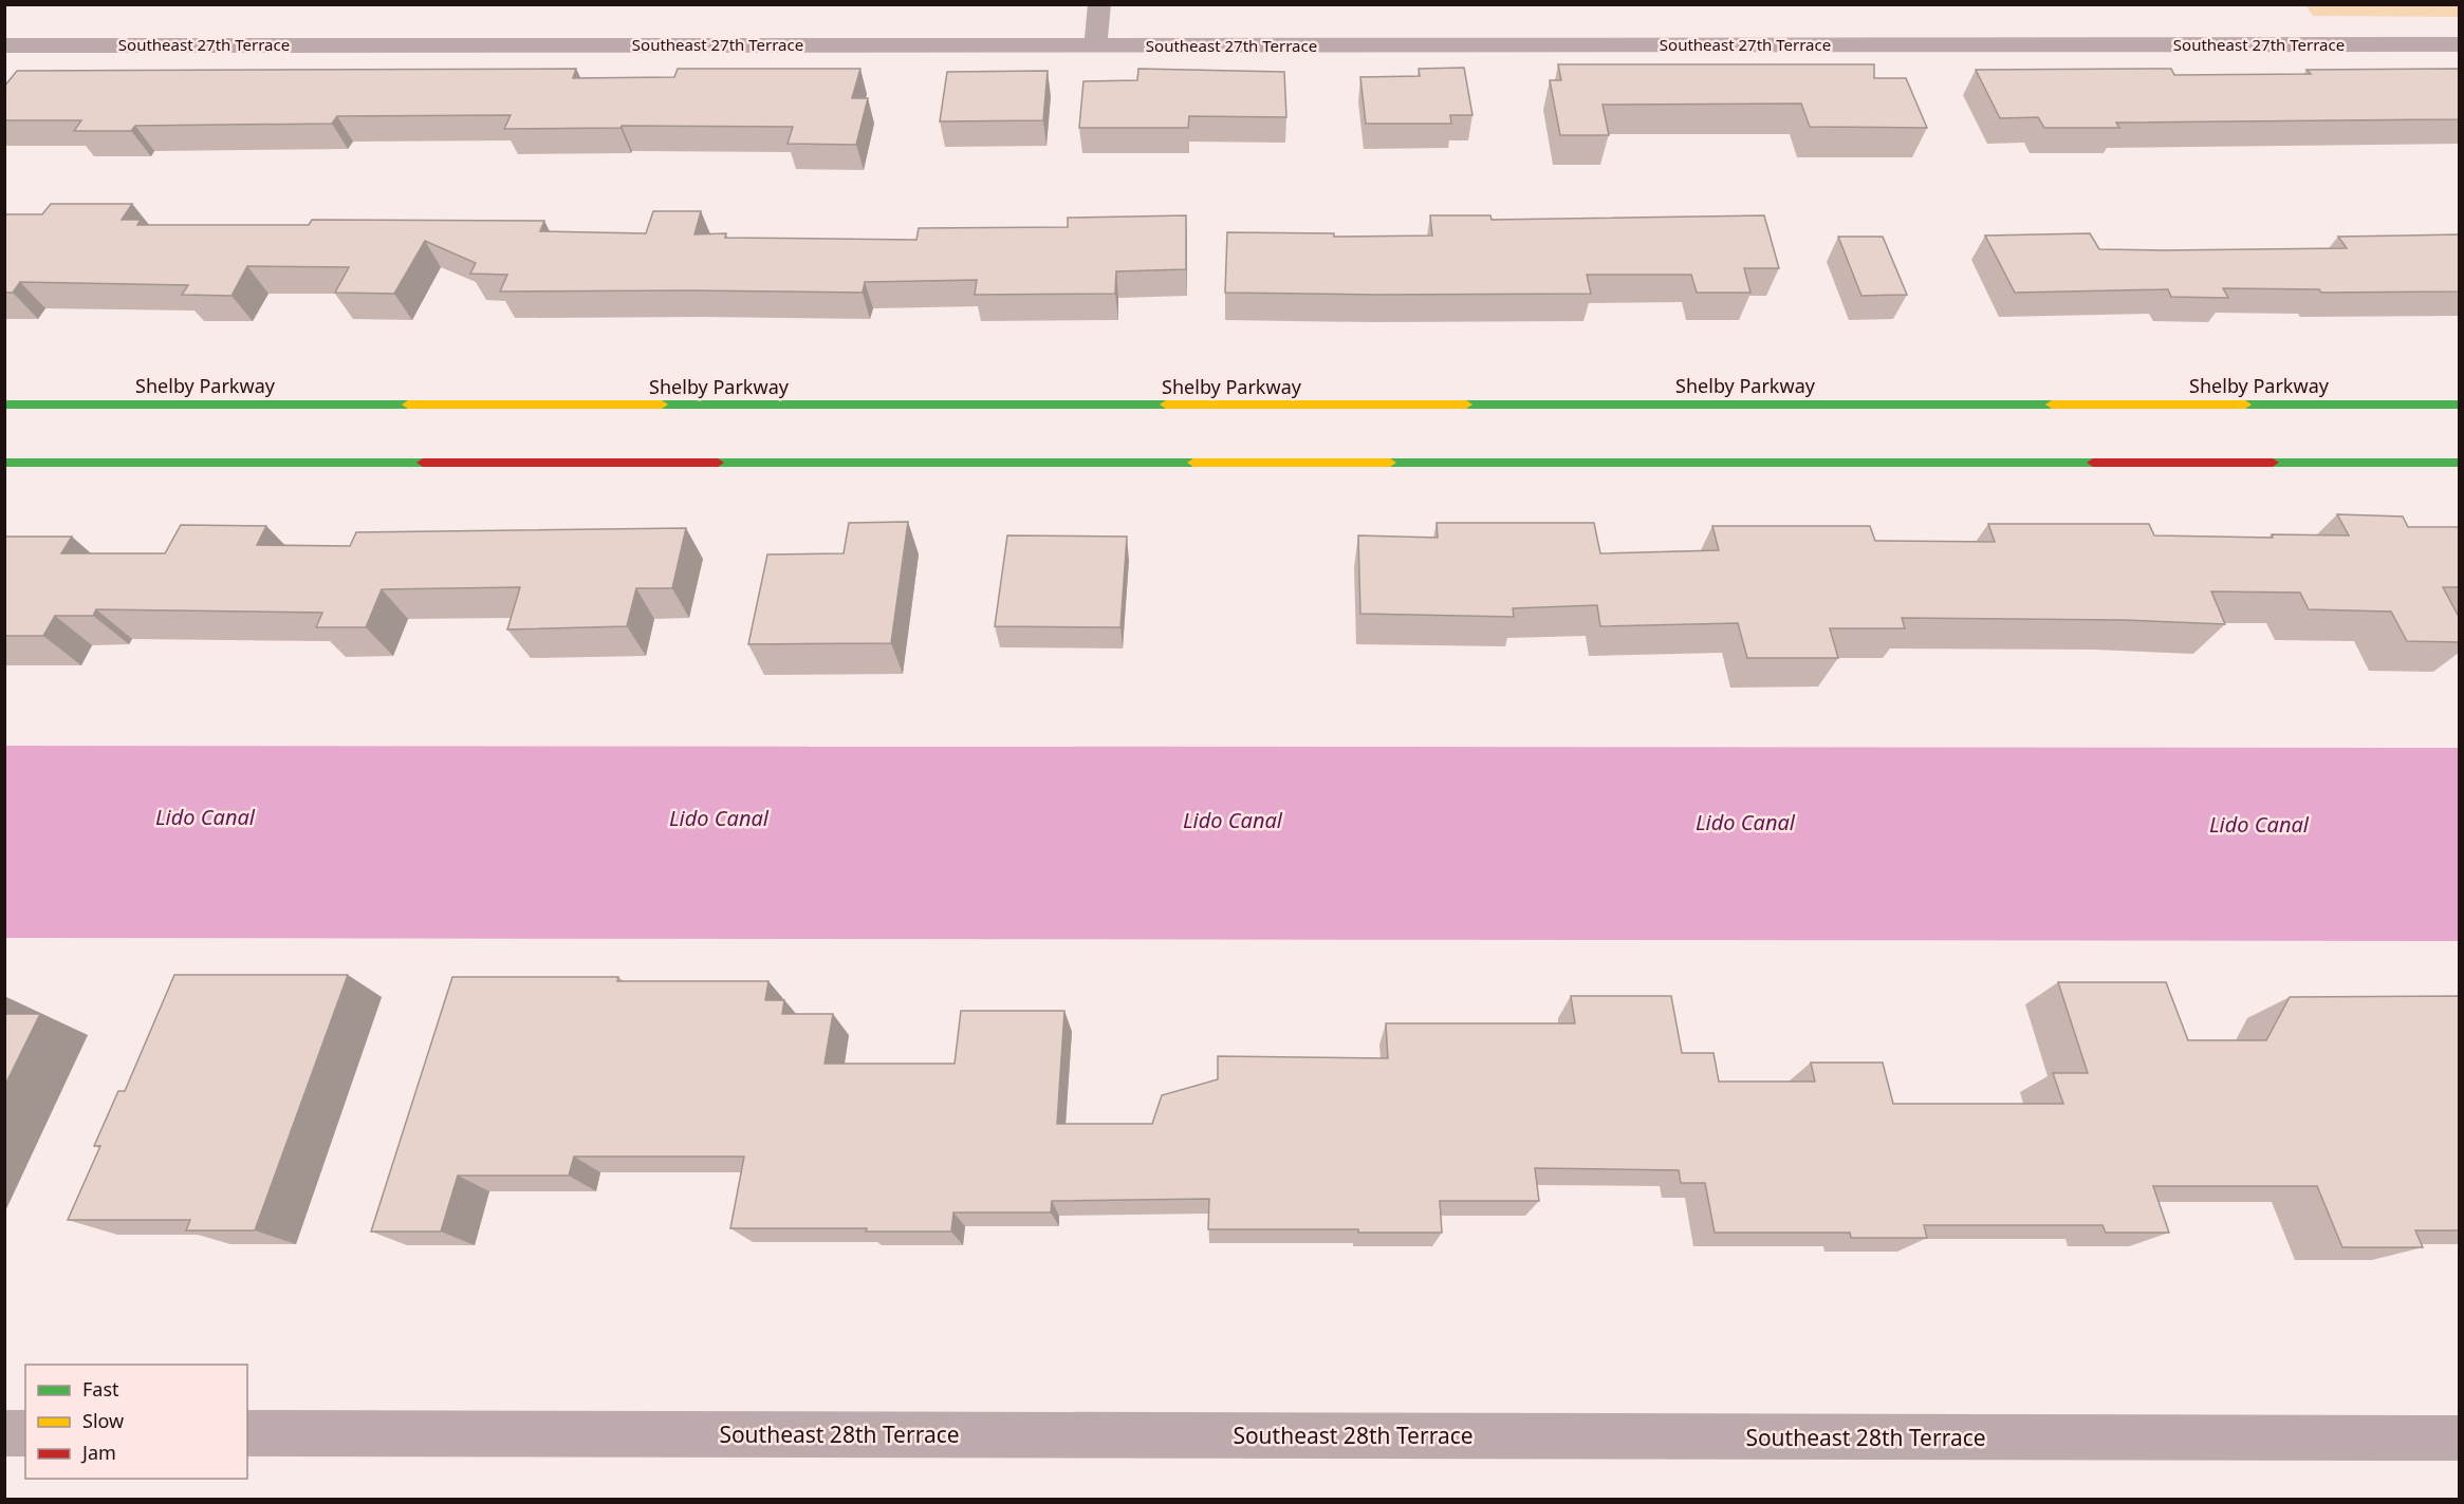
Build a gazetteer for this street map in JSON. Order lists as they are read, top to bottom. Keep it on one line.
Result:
{"streets":{"street":["Southeast 27th Terrace","Shelby Parkway","Southeast 28th Terrace"]},"water":["Lido Canal"],"legend":["Fast","Slow","Jam"]}
